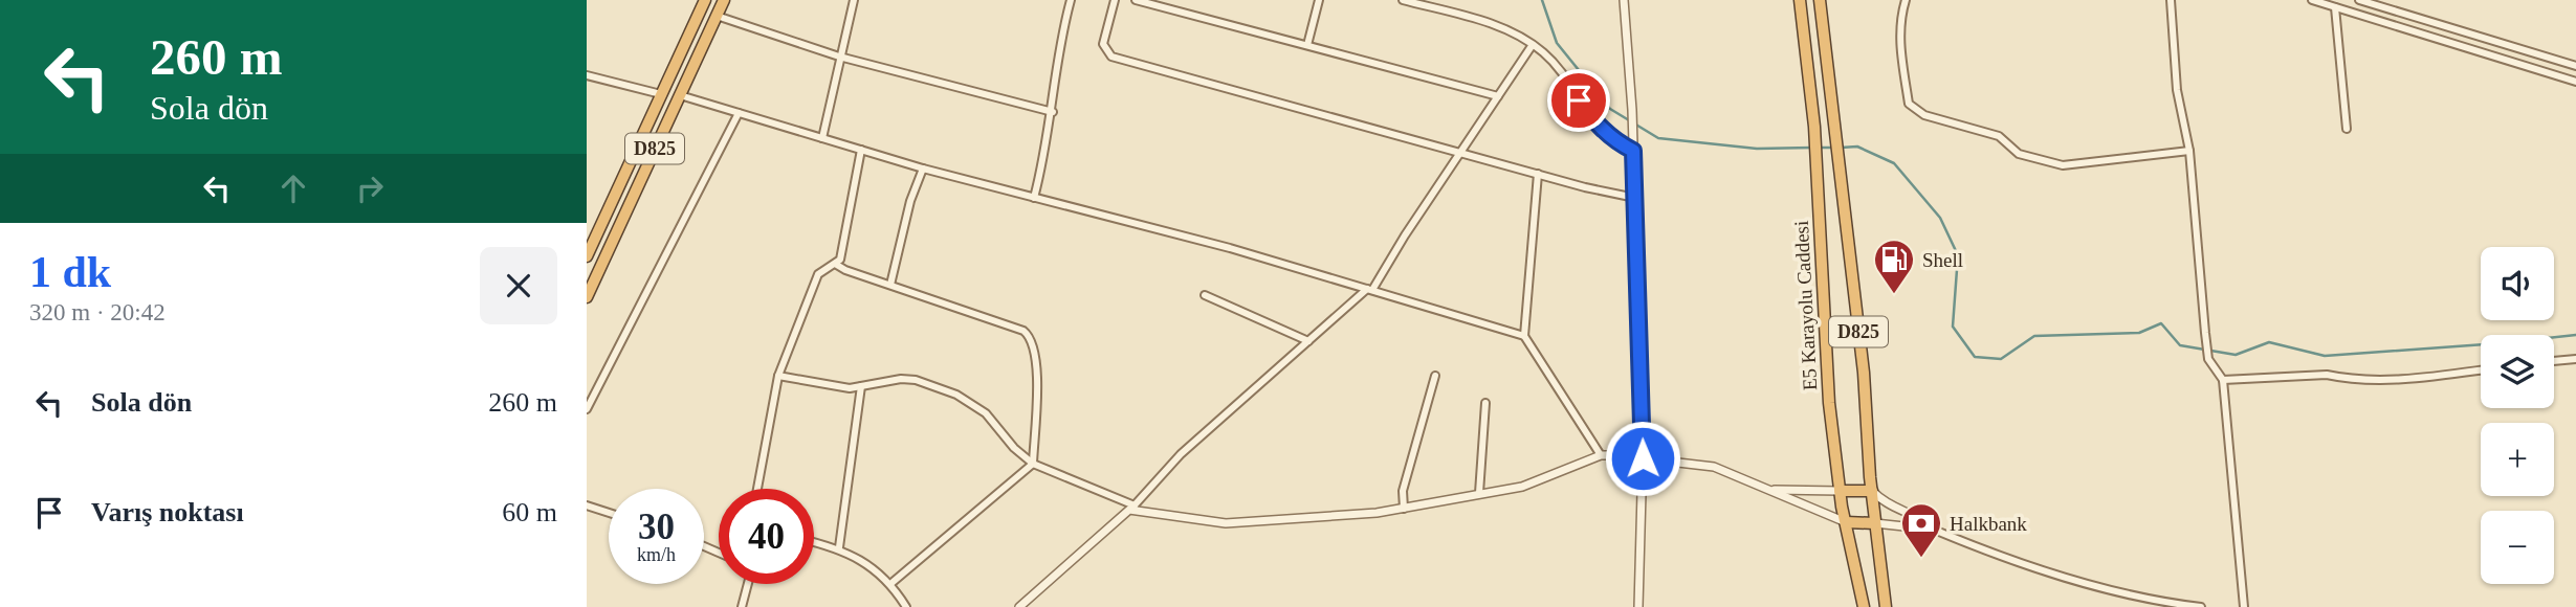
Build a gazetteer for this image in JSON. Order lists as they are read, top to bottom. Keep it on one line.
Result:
{"streets":{"highway":["D825","E5 Karayolu Caddesi"]},"places":{"fuel station":["Shell"],"bank":["Halkbank"]},"page":{"turn":["260 m","Sola dön"],"heading":["1 dk","320 m · 20:42"],"map_buttons":["+","−"],"list":[{"name":"Sola dön","value":"260 m"},{"name":"Varış noktası","value":"60 m"}],"speed":"30 km/h","limit":"40"}}
